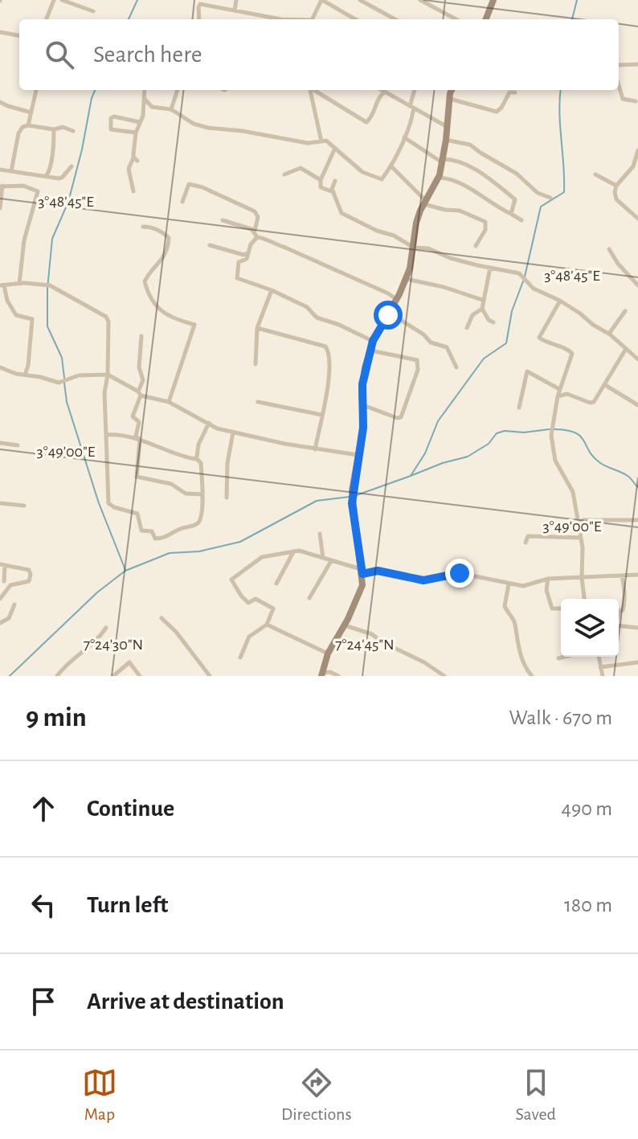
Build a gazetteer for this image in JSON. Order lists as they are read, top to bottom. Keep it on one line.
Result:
{"page":{"search":"Search here","heading":["9 min","Walk · 670 m"],"list":[["Continue","490 m"],["Turn left","180 m"],"Arrive at destination"],"nav":["Map","Directions","Saved"]},"coordinates":["3°48'45\"E","3°49'00\"E","7°24'30\"N","7°24'45\"N"]}
